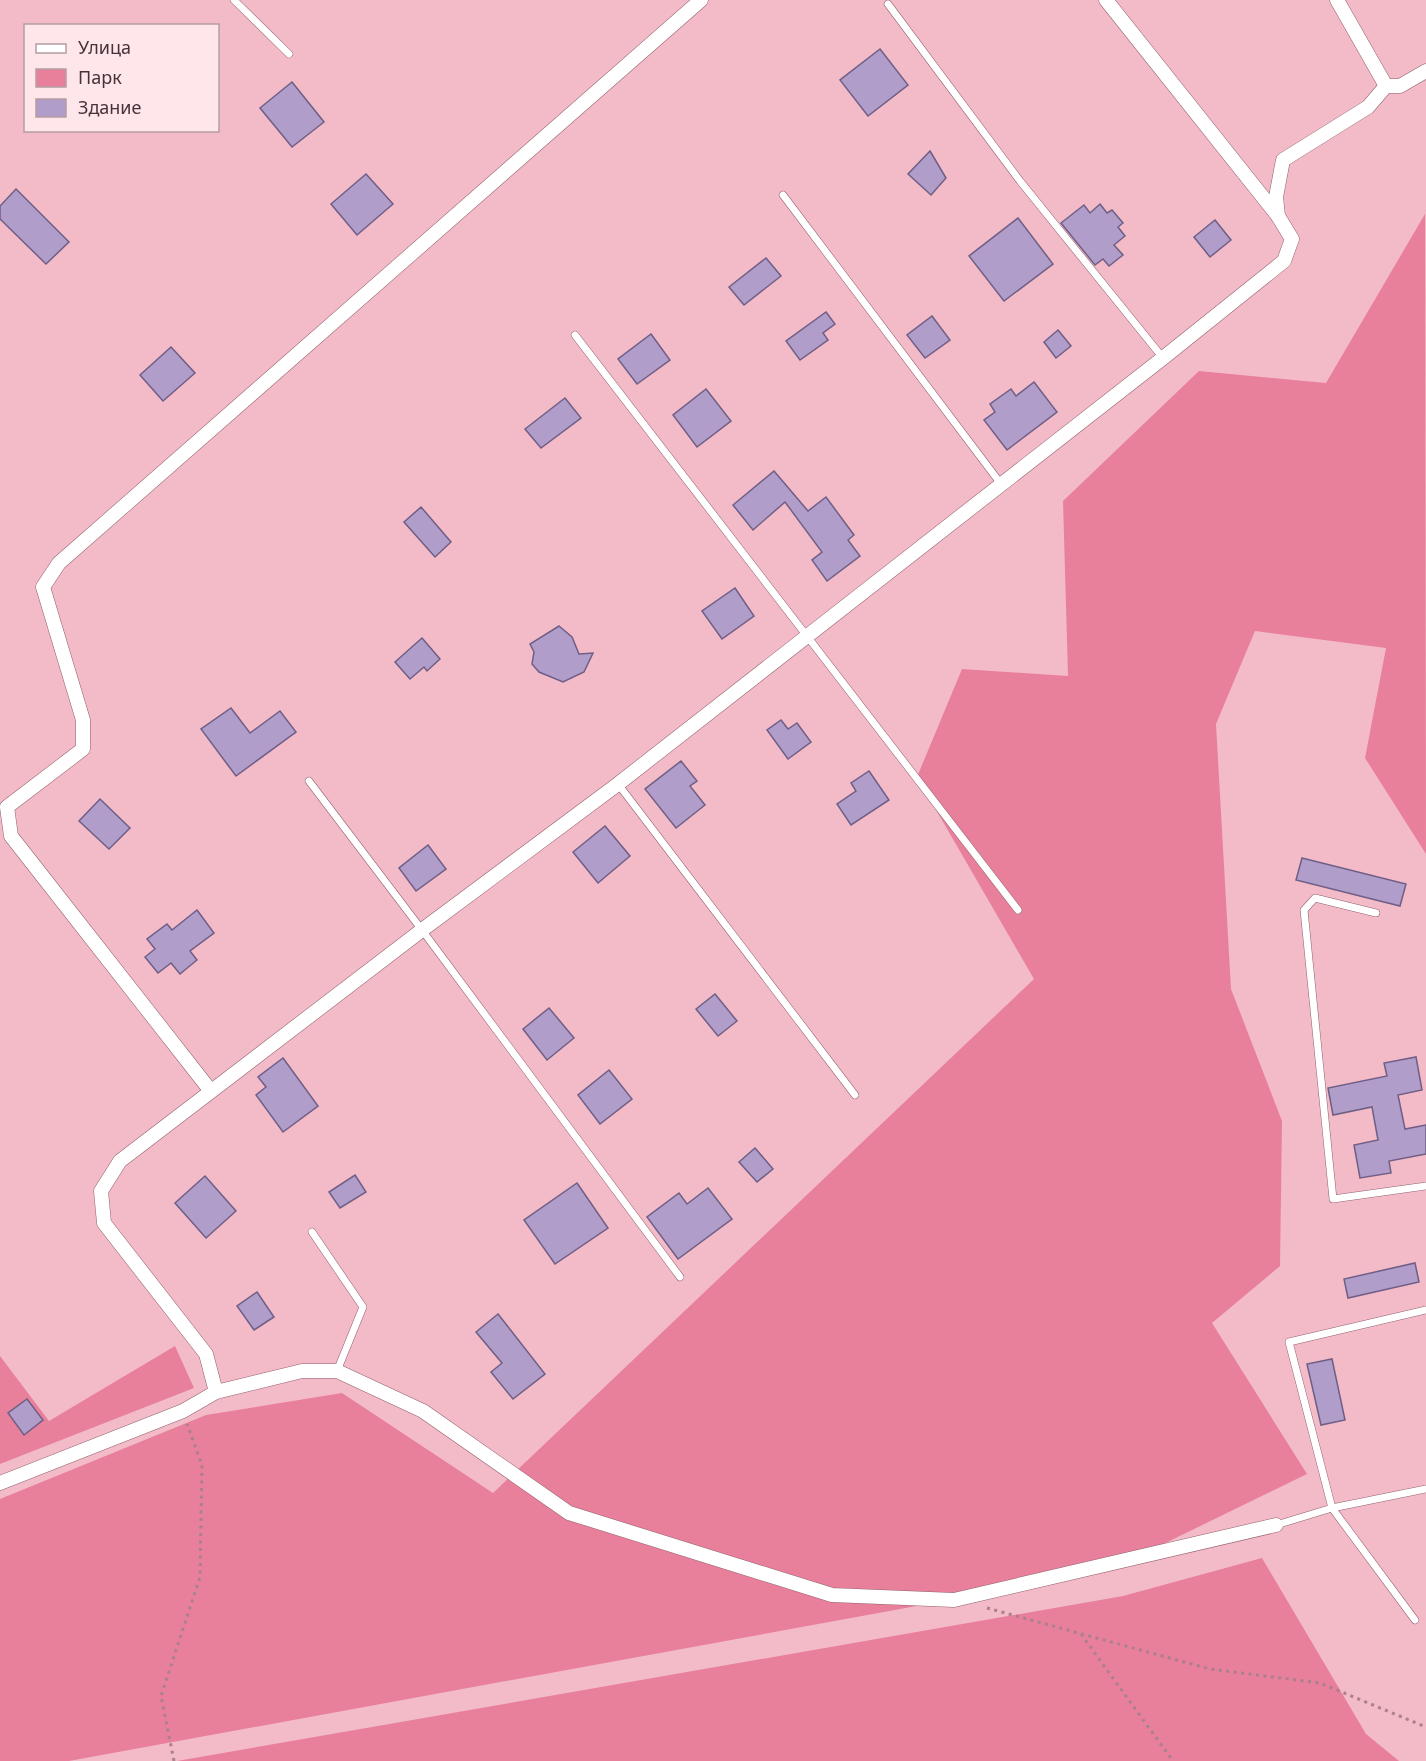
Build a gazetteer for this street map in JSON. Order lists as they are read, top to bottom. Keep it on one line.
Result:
{"legend":["Улица","Парк","Здание"]}
